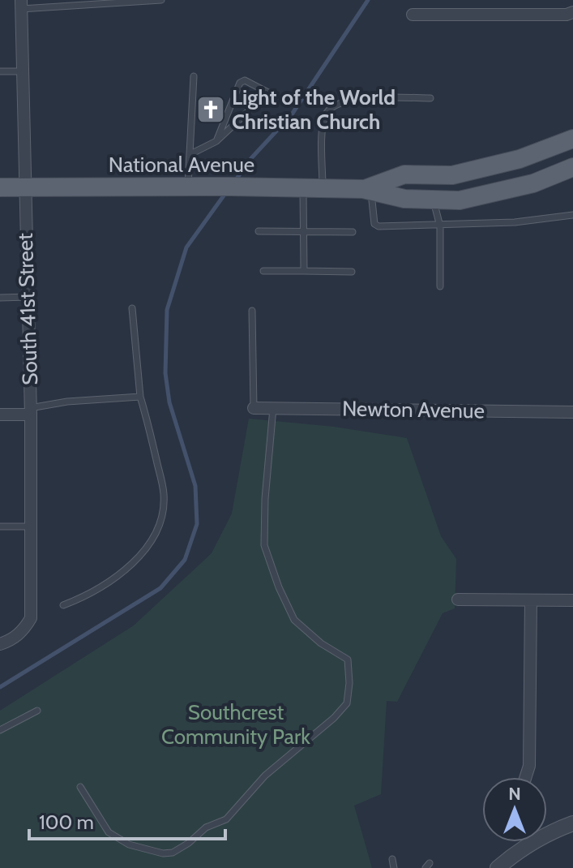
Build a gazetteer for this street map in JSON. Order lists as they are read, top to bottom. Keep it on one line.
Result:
{"streets":{"main road":["National Avenue"],"street":["South 41st Street","Newton Avenue"]},"crossings":[["National Avenue","South 41st Street"]],"parks":["Southcrest Community Park"],"places":{"church":["Light of the World Christian Church"]},"scale_bar":"100 m","north":"top"}
